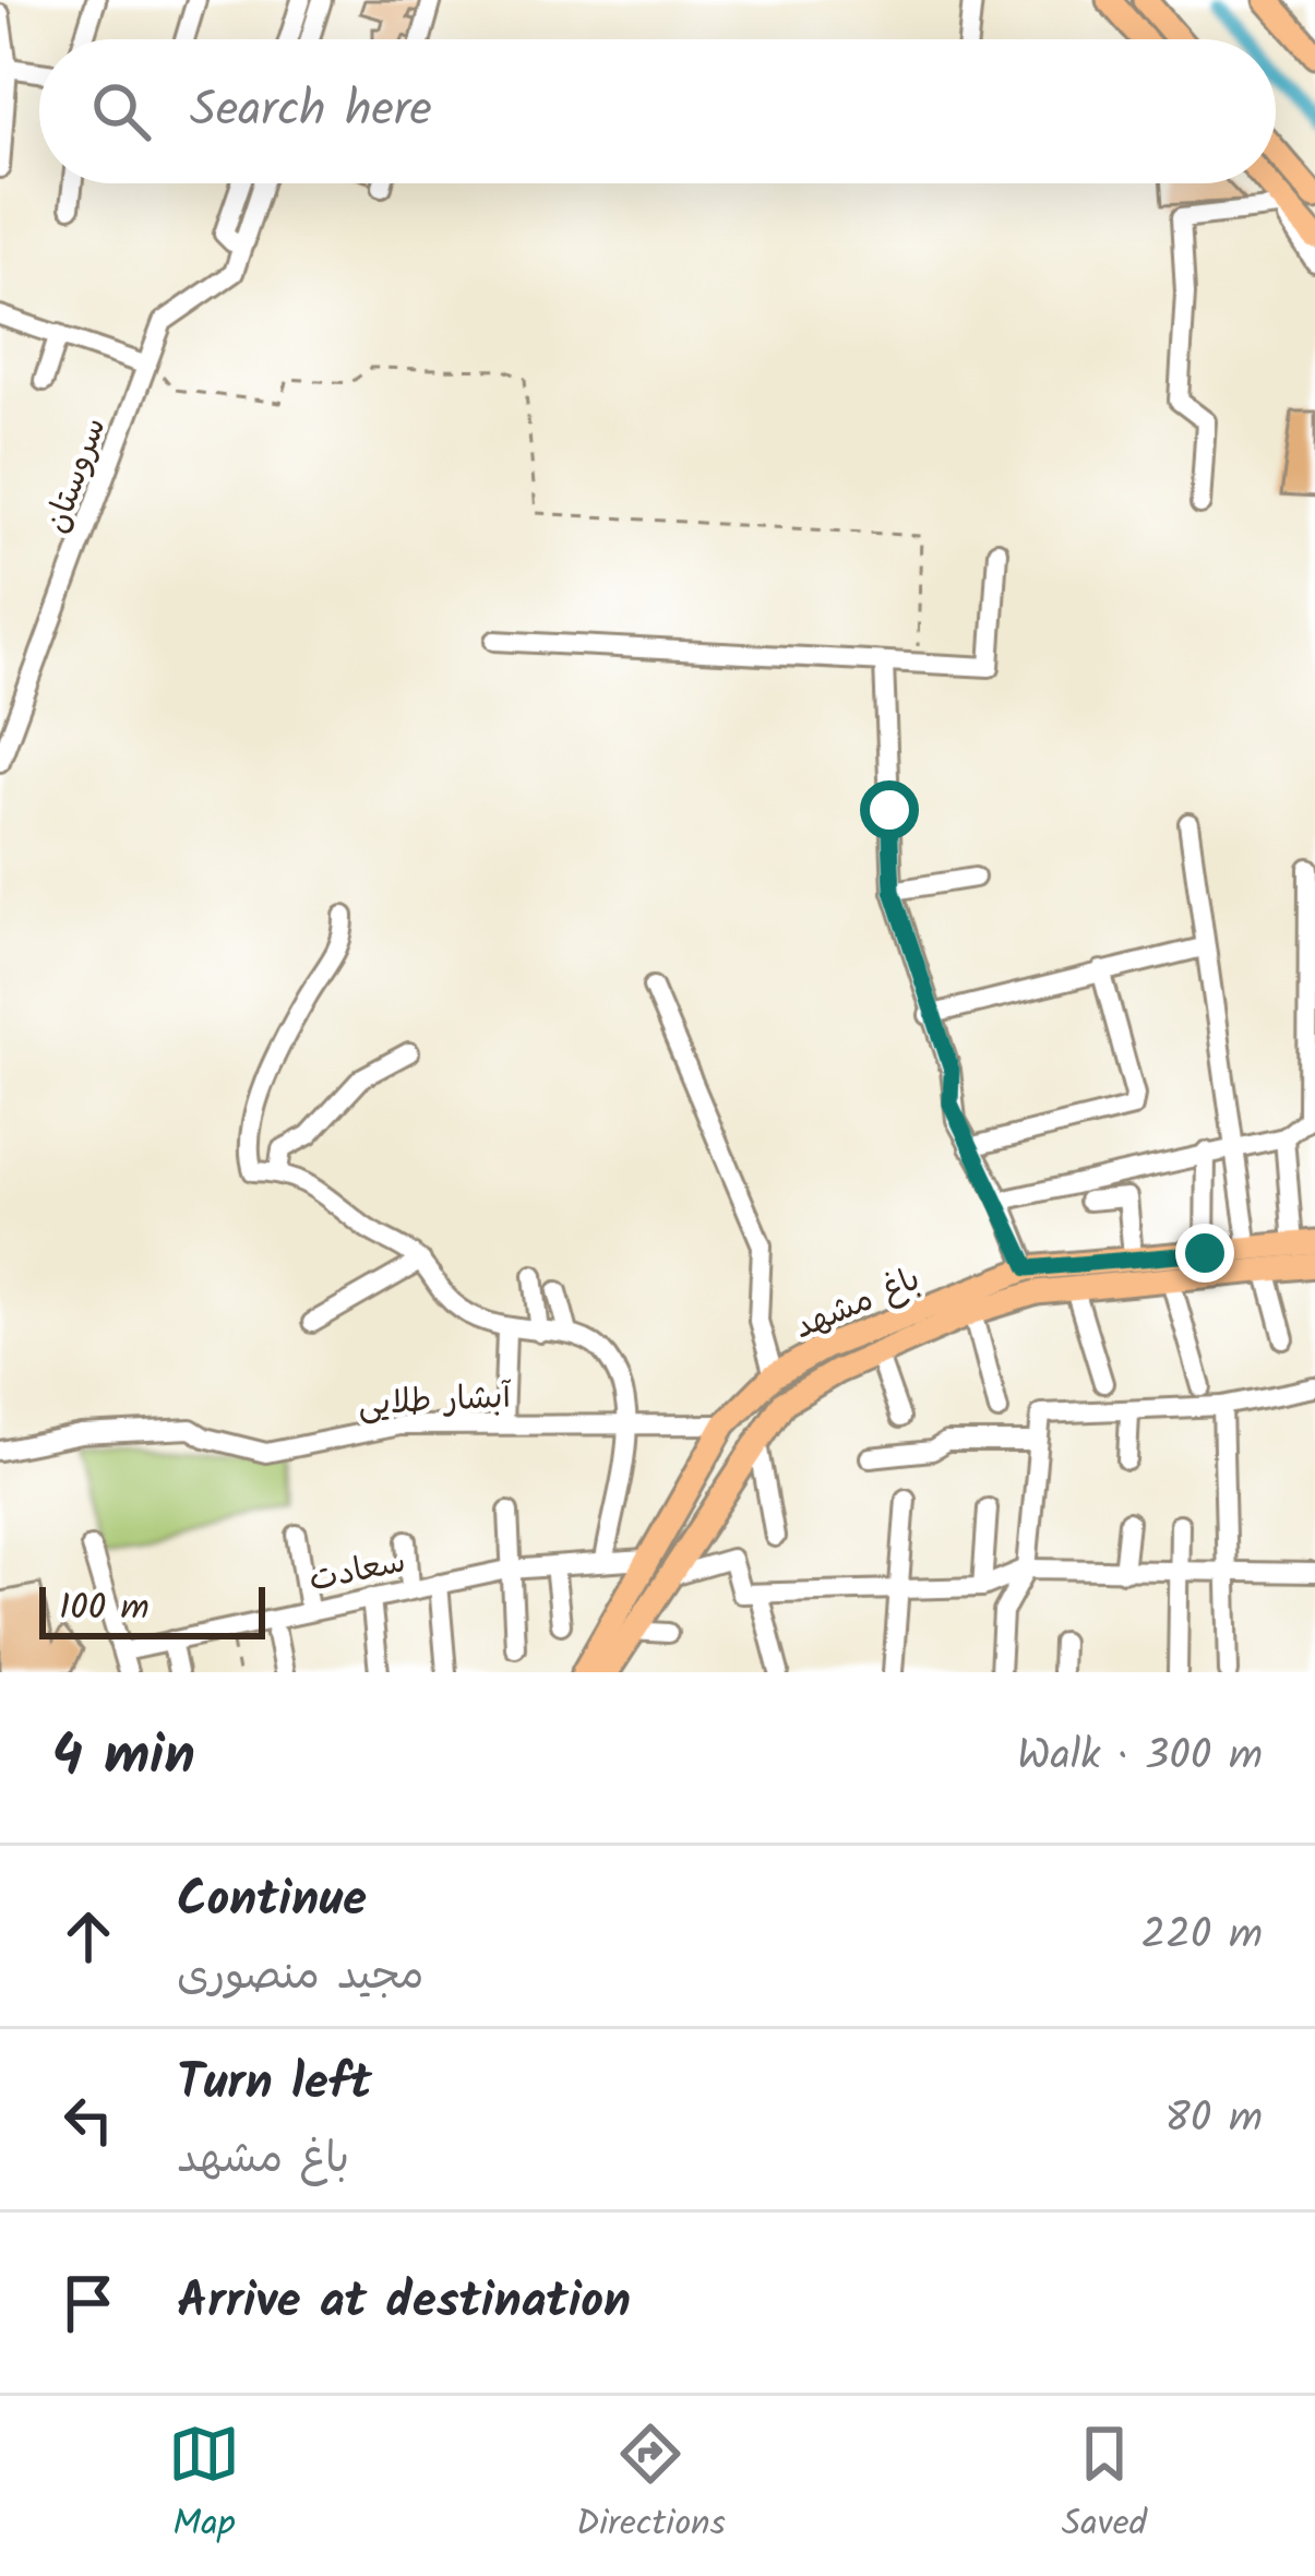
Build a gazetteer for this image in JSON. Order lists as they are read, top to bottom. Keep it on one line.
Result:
{"streets":{"main road":["باغ مشهد"],"street":["سروستان","آبشار طلایی","سعادت"]},"crossings":[["باغ مشهد","آبشار طلایی"],["باغ مشهد","سعادت"]],"scale_bar":"100 m","page":{"search":"Search here","scale":"100 m","heading":["4 min","Walk · 300 m"],"list":[["Continue","مجید منصوری","220 m"],["Turn left","باغ مشهد","80 m"],"Arrive at destination"],"nav":["Map","Directions","Saved"]}}
